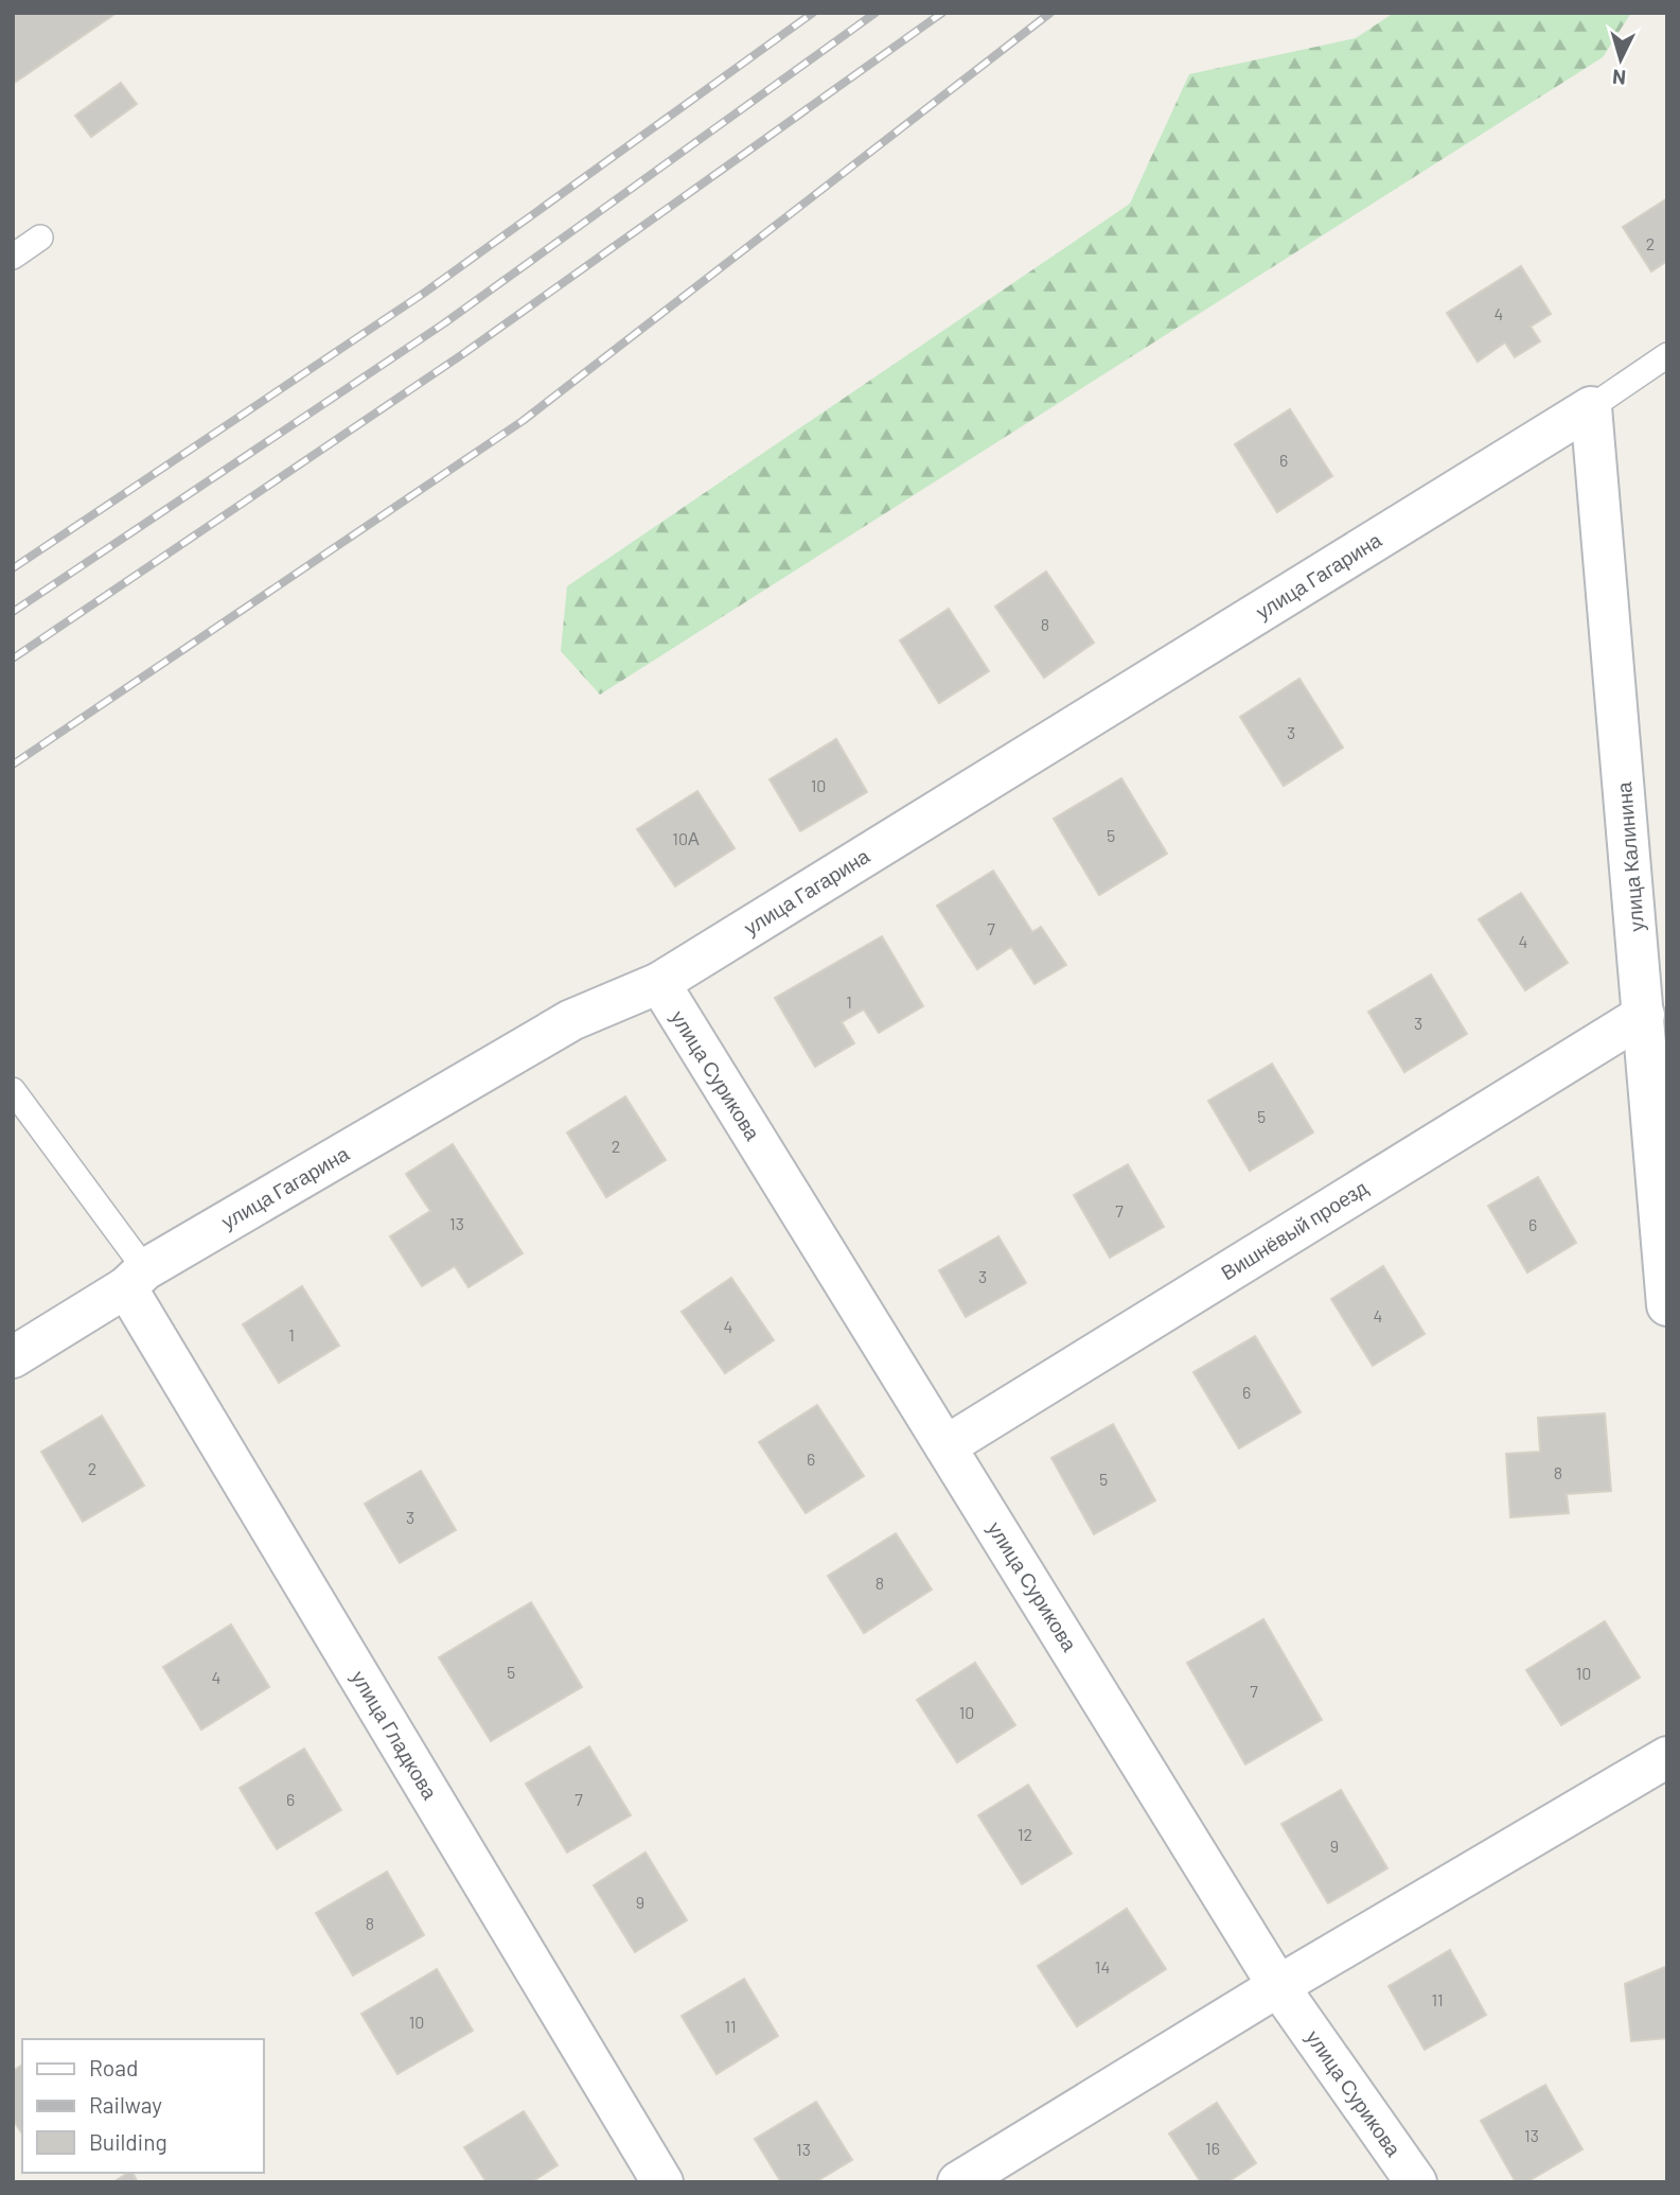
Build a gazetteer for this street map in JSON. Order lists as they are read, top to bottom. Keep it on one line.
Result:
{"streets":{"street":["улица Гагарина","улица Калинина","улица Сурикова","Вишнёвый проезд","улица Гладкова"]},"crossings":[["улица Гагарина","улица Калинина"],["улица Гагарина","улица Сурикова"],["улица Гагарина","улица Гладкова"],["улица Калинина","Вишнёвый проезд"],["улица Сурикова","Вишнёвый проезд"]],"house_numbers":["2","4","6","8","3","10","5","10А","7","4","1","3","5","2","7","13","6","3","4","4","1","6","6","2","8","5","3","8","5","10","4","7","10","6","7","12","9","9","8","14","11","10","11","13","16","13"],"legend":["Road","Railway","Building"],"north":"bottom"}
